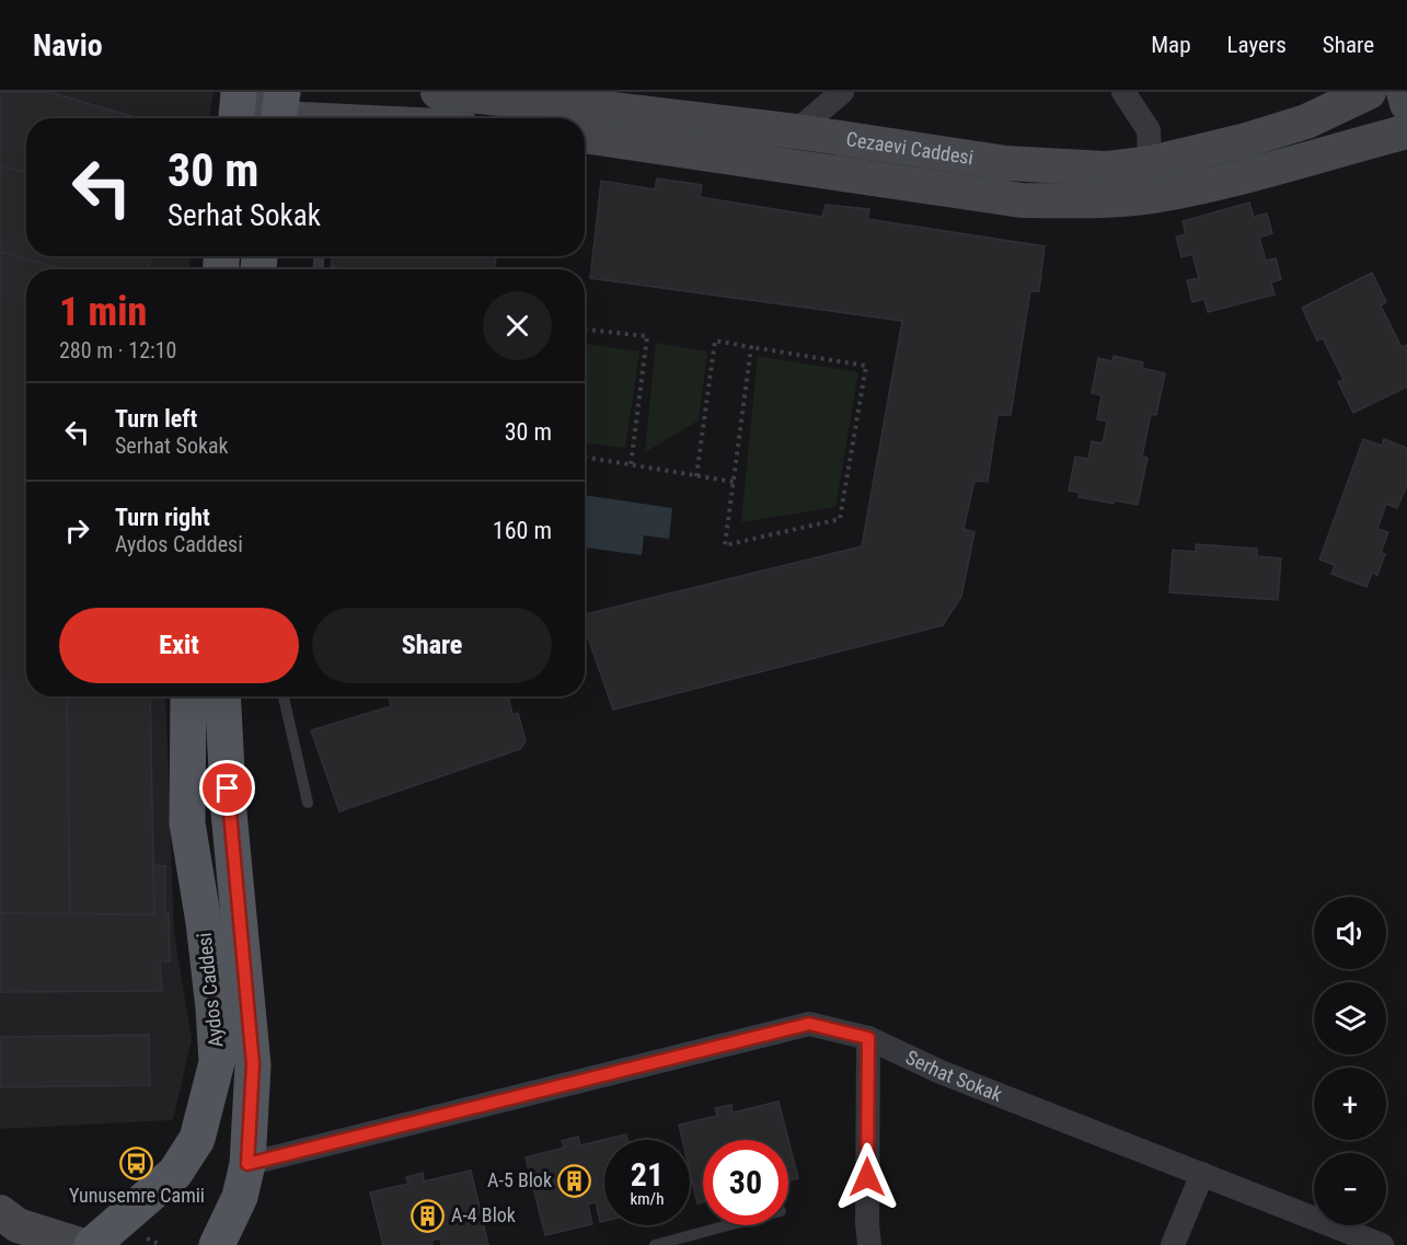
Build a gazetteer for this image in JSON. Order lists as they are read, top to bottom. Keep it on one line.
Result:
{"streets":{"main road":["Aydos Caddesi"],"street":["Cezaevi Caddesi","Serhat Sokak"]},"crossings":[["Aydos Caddesi","Serhat Sokak"]],"places":{"bus stop":["Yunusemre Camii"],"building":["A-5 Blok","A-4 Blok"]},"page":{"header":"Navio","nav":["Map","Layers","Share"],"turn":["30 m","Serhat Sokak"],"heading":["1 min","280 m · 12:10"],"list":[{"name":"Turn left","note":"Serhat Sokak","value":"30 m"},{"name":"Turn right","note":"Aydos Caddesi","value":"160 m"}],"buttons":["Exit","Share"],"map_buttons":["+","−"],"speed":"21 km/h","limit":"30"}}
